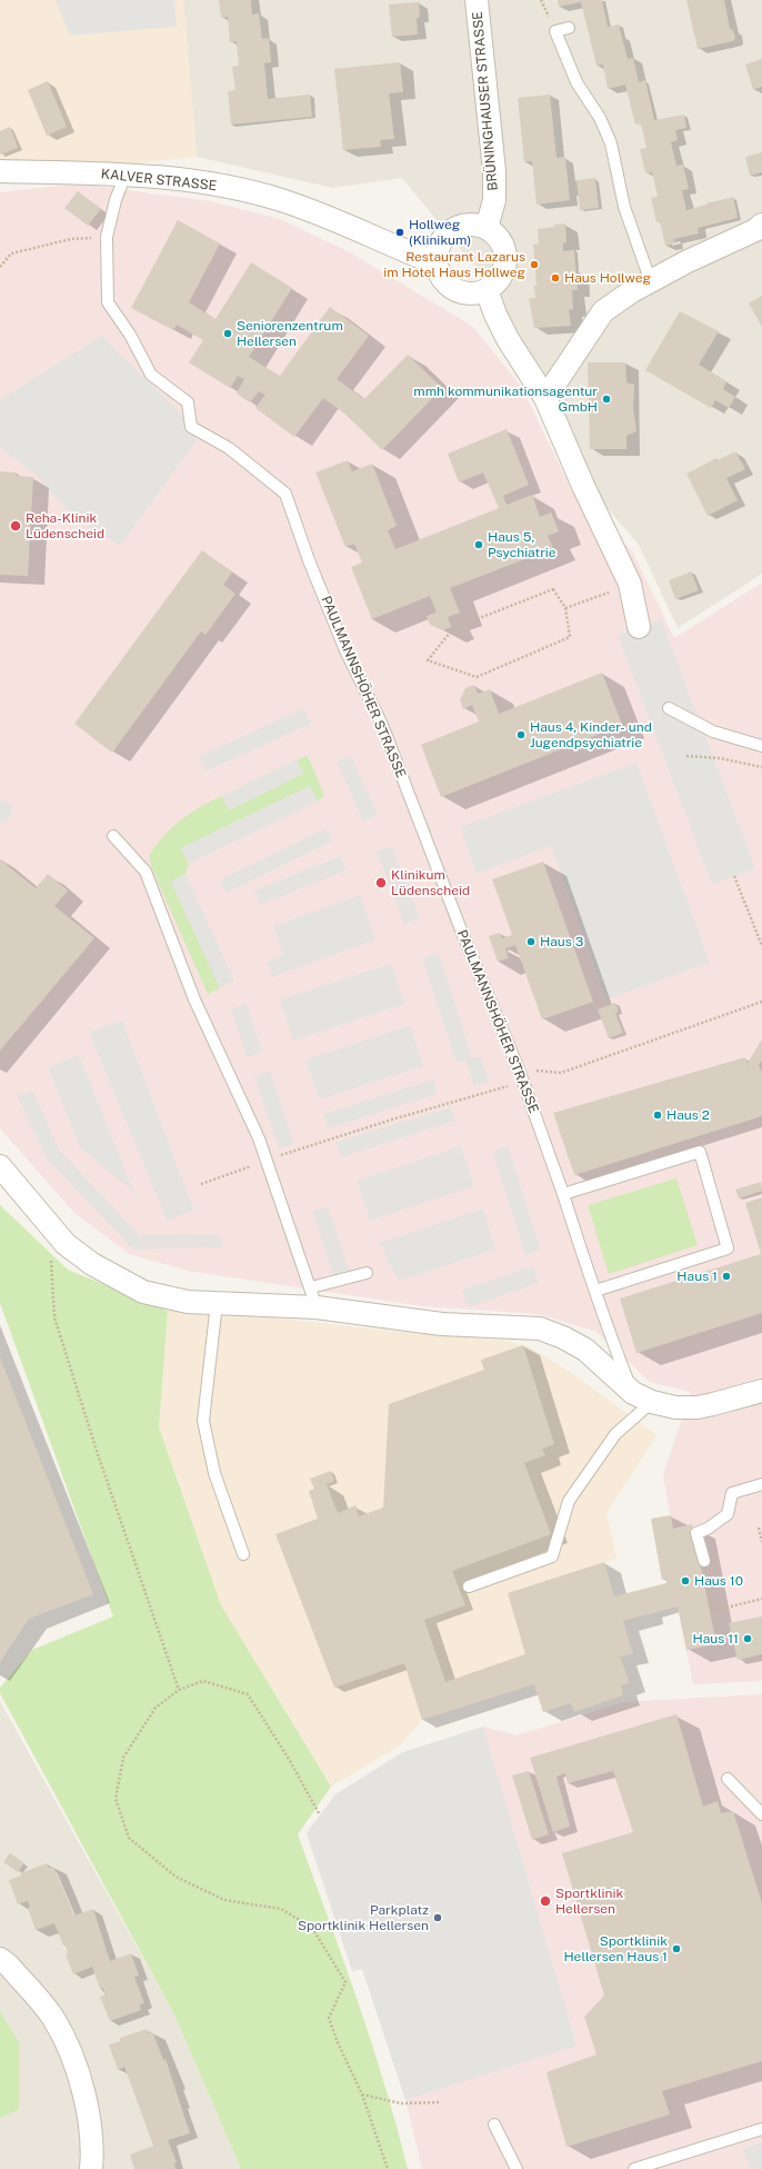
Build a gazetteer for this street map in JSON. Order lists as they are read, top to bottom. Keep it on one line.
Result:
{"streets":{"street":["BRÜNINGHAUSER STRASSE","KALVER STRASSE"],"lane":["PAULMANNSHÖHER STRASSE"]},"crossings":[["BRÜNINGHAUSER STRASSE","KALVER STRASSE"],["KALVER STRASSE","PAULMANNSHÖHER STRASSE"]],"places":["Hollweg (Klinikum)","Restaurant Lazarus im Hotel Haus Hollweg","Haus Hollweg","Seniorenzentrum Hellersen","mmh kommunikationsagentur GmbH","Reha-Klinik Lüdenscheid","Haus 5, Psychiatrie","Haus 4, Kinder- und Jugendpsychiatrie","Klinikum Lüdenscheid","Haus 3","Haus 2","Haus 1","Haus 10","Haus 11","Sportklinik Hellersen","Parkplatz Sportklinik Hellersen","Sportklinik Hellersen Haus 1"]}
